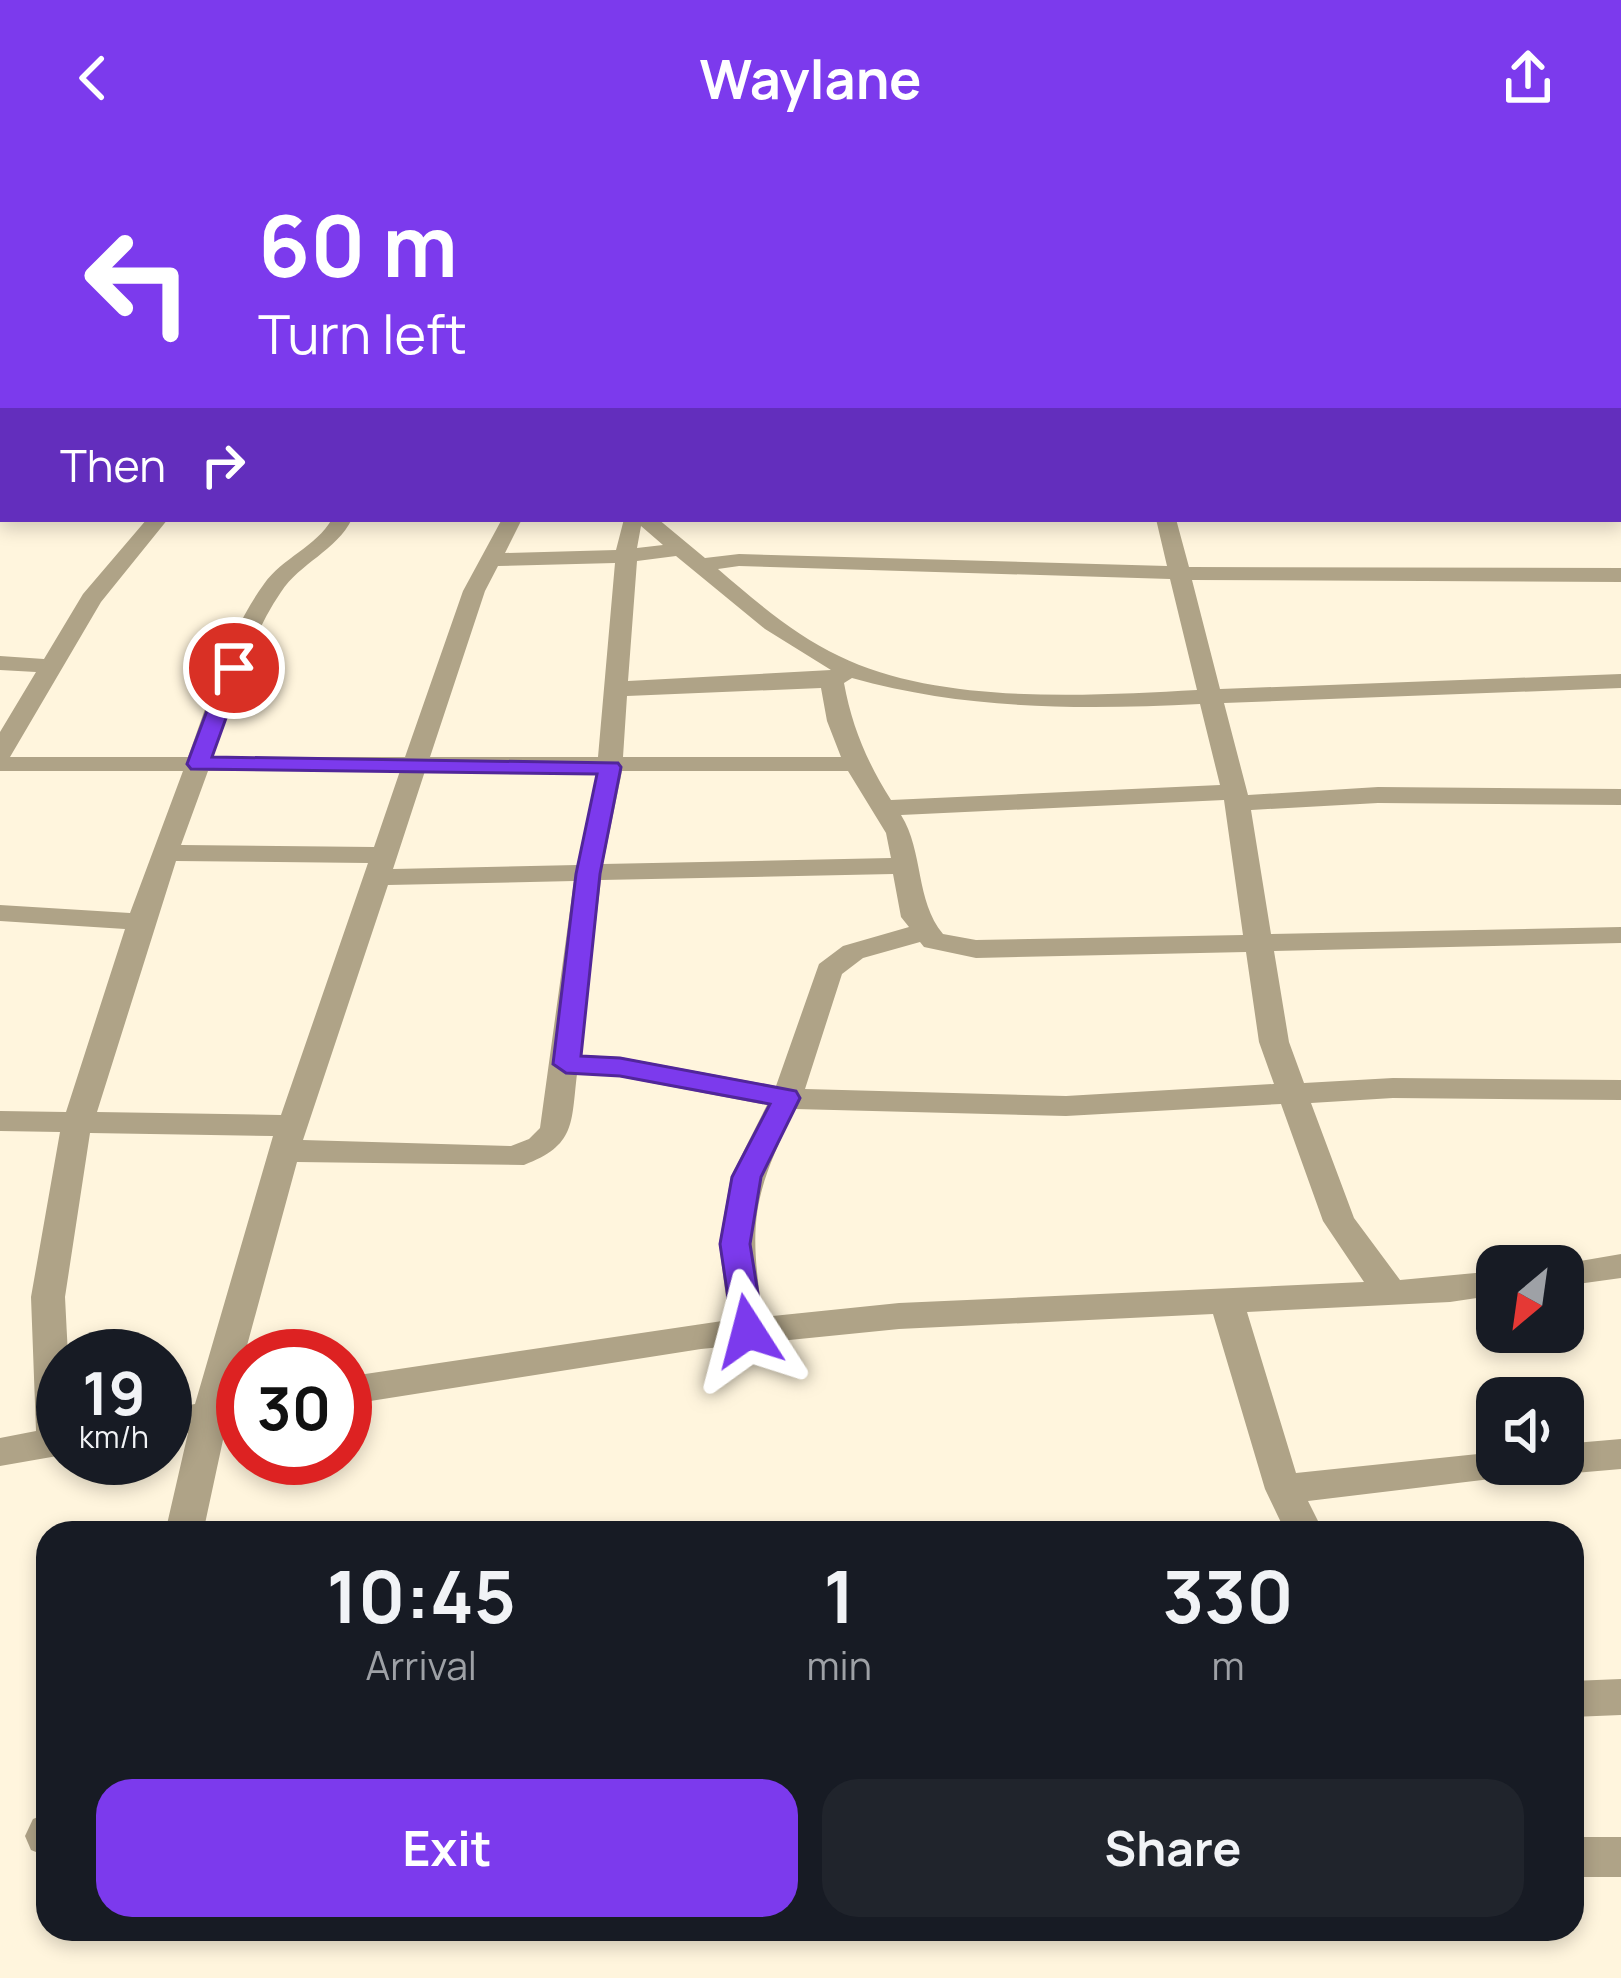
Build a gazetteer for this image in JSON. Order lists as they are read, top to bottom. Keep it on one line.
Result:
{"north":"bottom left","page":{"header":"Waylane","turn":["60 m","Turn left"],"then":"Then","speed":"19 km/h","limit":"30","eta":["10:45","Arrival","1","min","330","m"],"buttons":["Exit","Share"]}}
